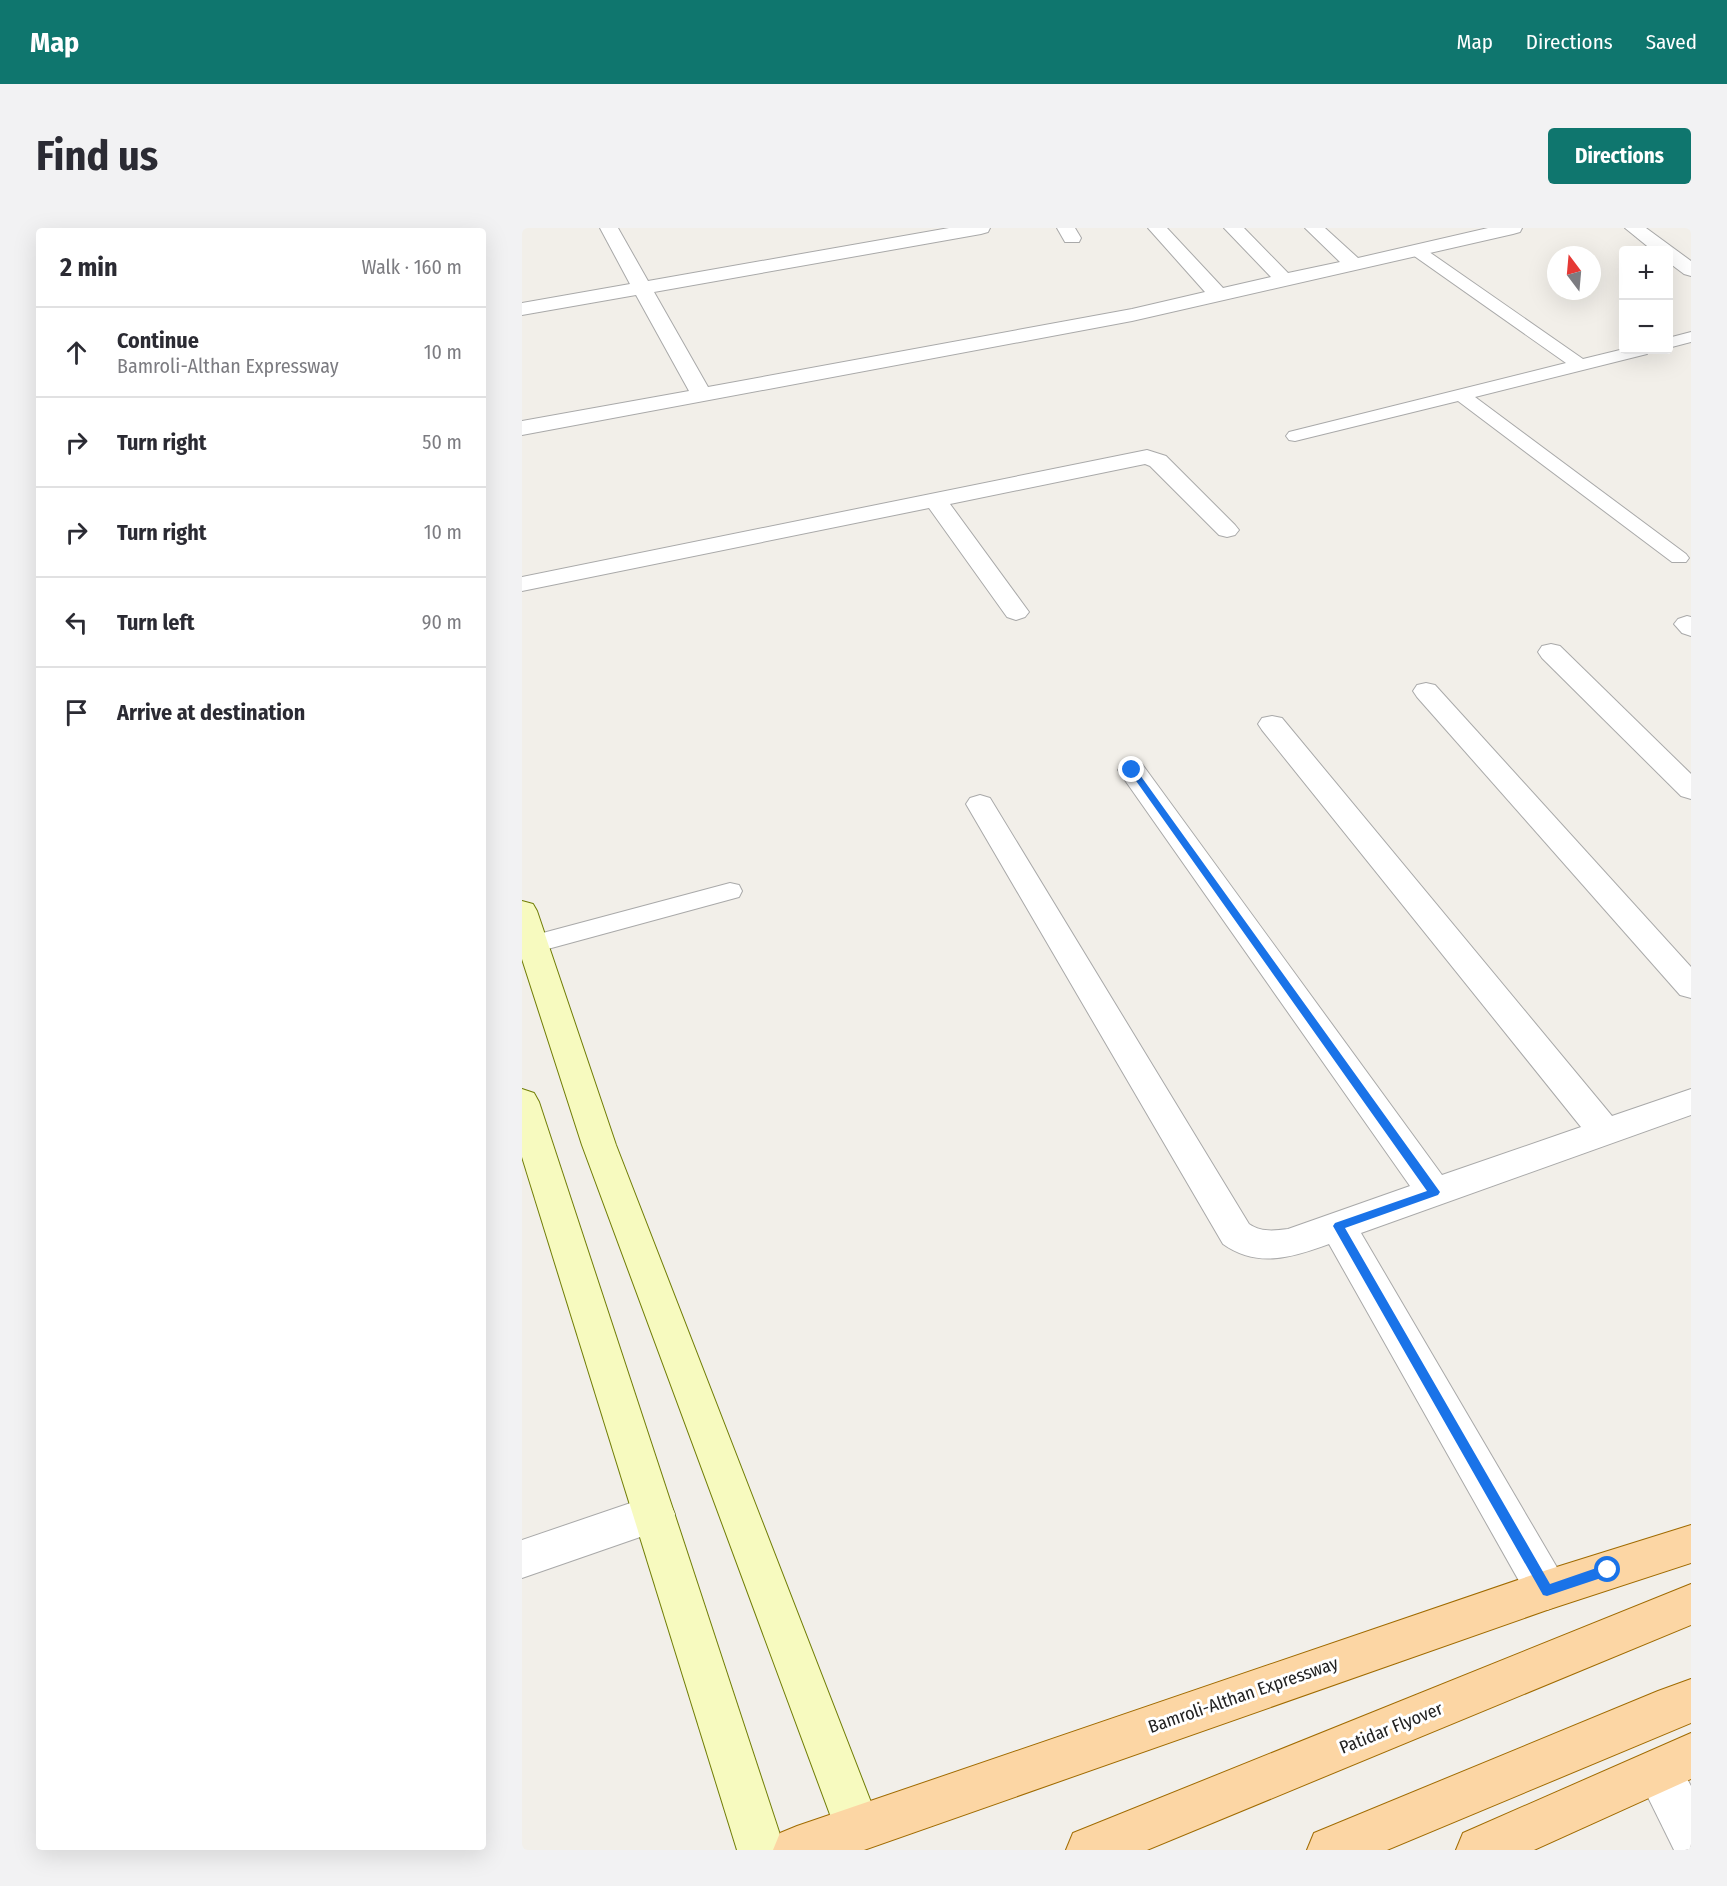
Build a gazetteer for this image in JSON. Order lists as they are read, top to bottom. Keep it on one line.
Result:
{"streets":{"main road":["Bamroli-Althan Expressway","Patidar Flyover"]},"north":"top","page":{"header":"Map","nav":["Map","Directions","Saved"],"buttons":"Directions","title":"Find us","heading":["2 min","Walk · 160 m"],"map_buttons":["+","−"],"list":[["Continue","Bamroli-Althan Expressway","10 m"],["Turn right","50 m"],["Turn right","10 m"],["Turn left","90 m"],"Arrive at destination"]}}
